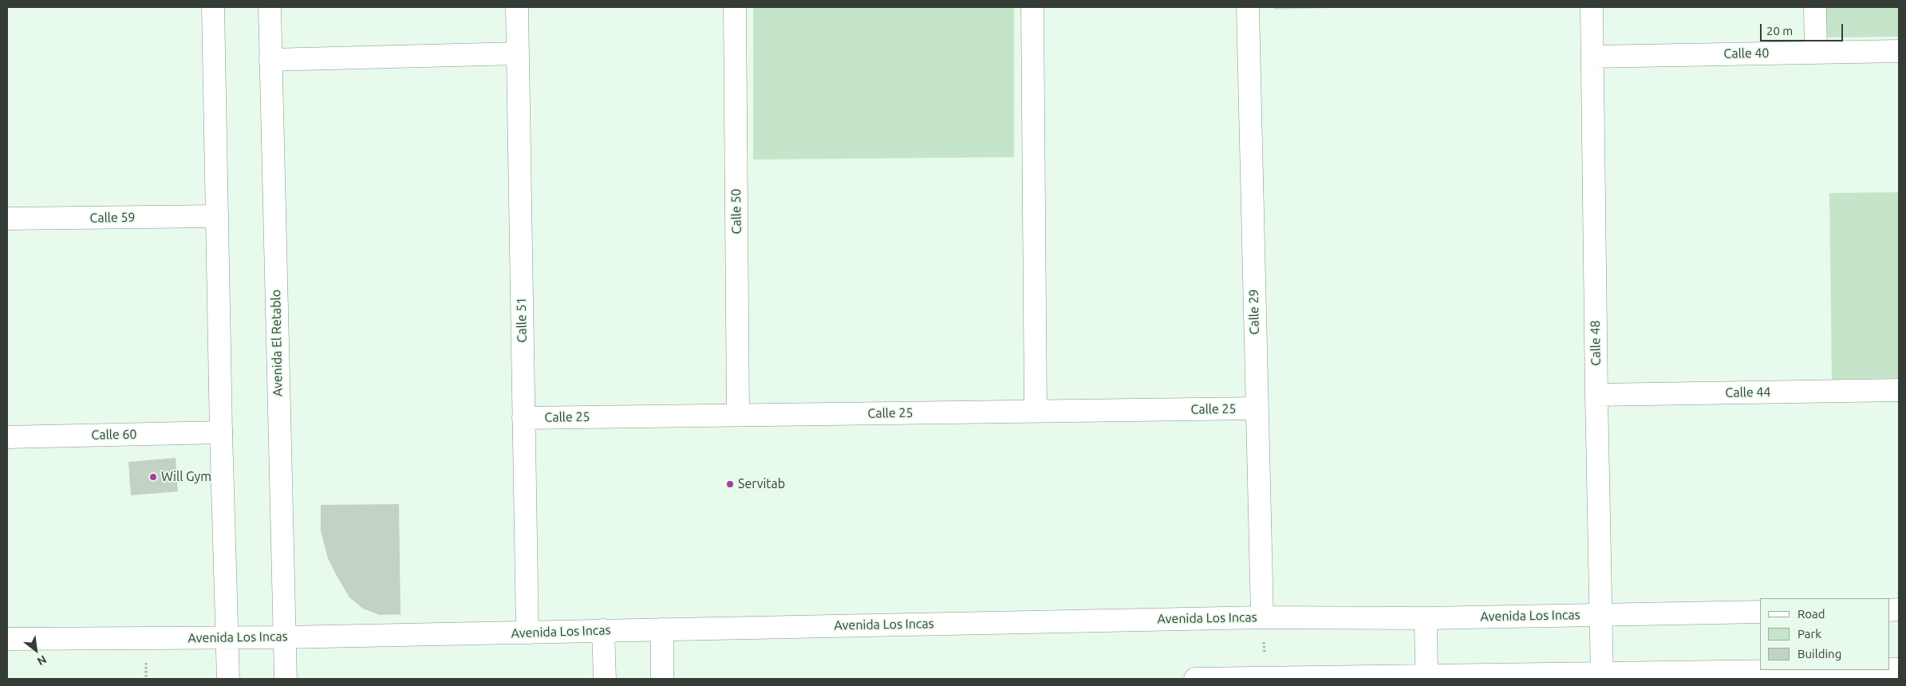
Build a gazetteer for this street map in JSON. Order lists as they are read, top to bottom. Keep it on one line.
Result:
{"streets":{"street":["Calle 40","Calle 50","Calle 59","Calle 29","Calle 51","Avenida El Retablo","Calle 48","Calle 44","Calle 25","Calle 60","Avenida Los Incas"]},"crossings":[["Calle 40","Calle 48"],["Calle 50","Calle 25"],["Calle 29","Calle 25"],["Calle 29","Avenida Los Incas"],["Calle 51","Calle 25"],["Calle 51","Avenida Los Incas"],["Avenida El Retablo","Avenida Los Incas"],["Calle 48","Calle 44"],["Calle 48","Avenida Los Incas"]],"places":["Will Gym","Servitab"],"legend":["Road","Park","Building"],"scale_bar":"20 m","north":"bottom right"}
